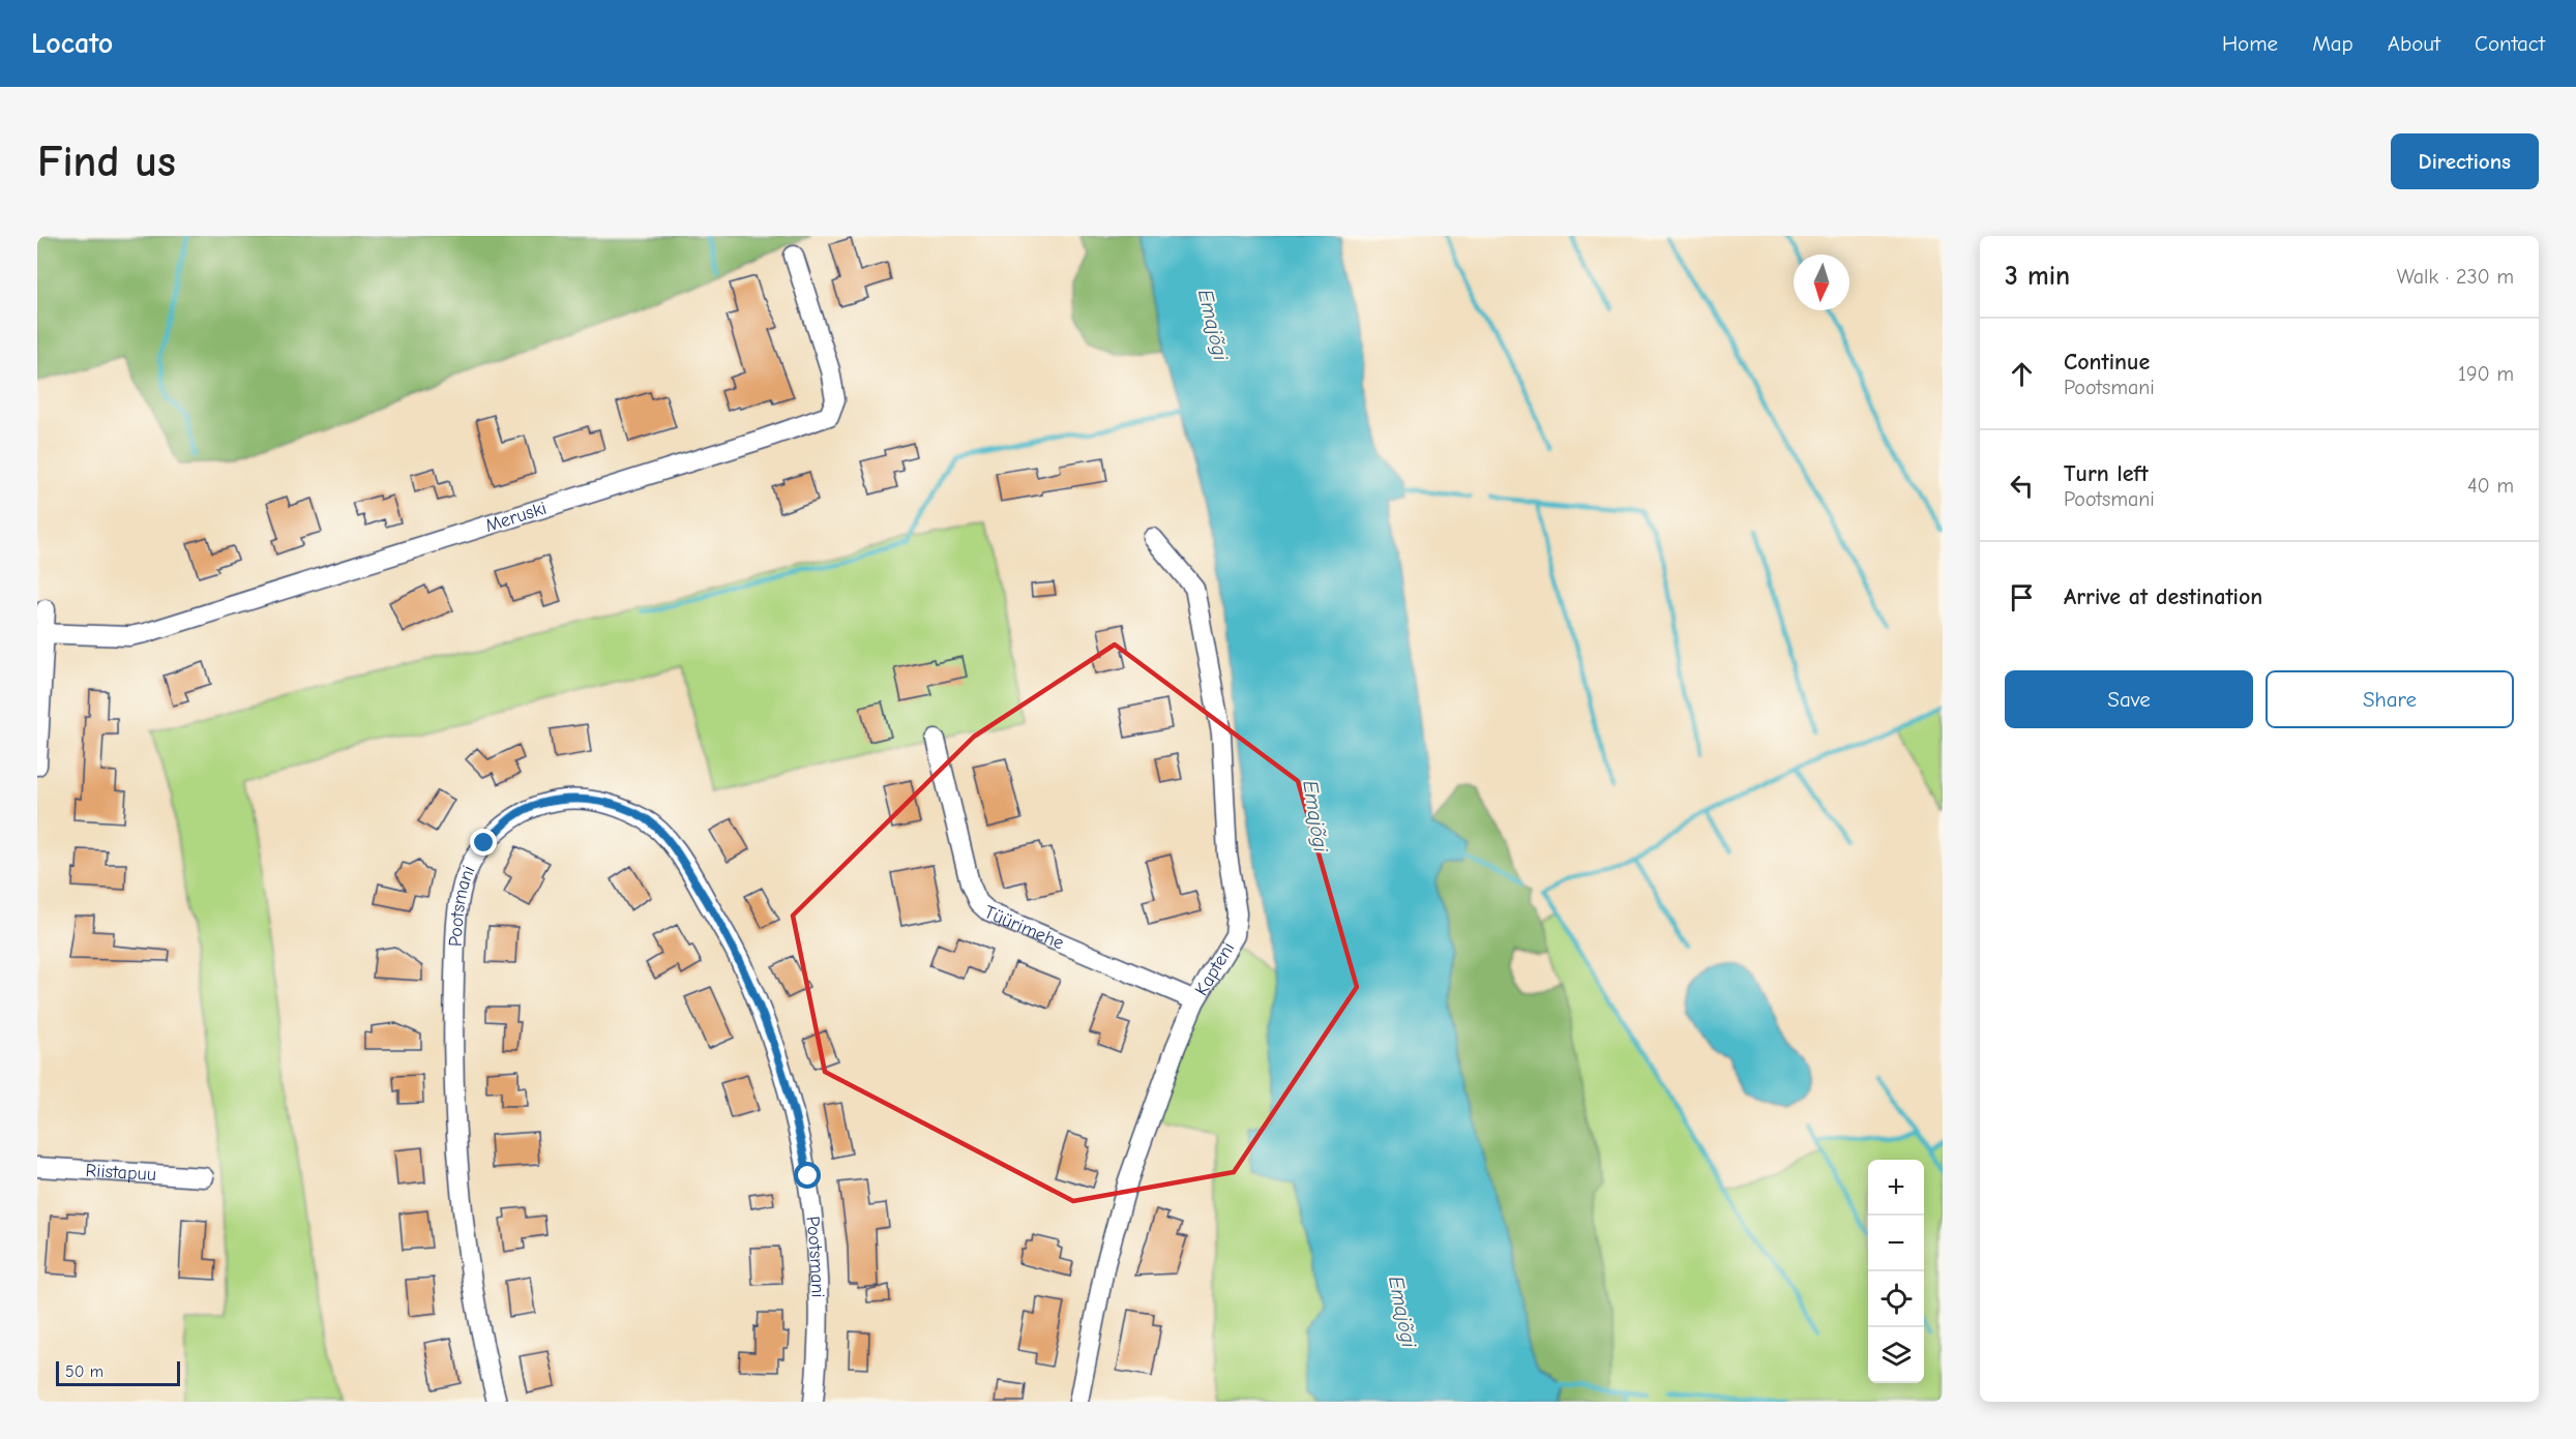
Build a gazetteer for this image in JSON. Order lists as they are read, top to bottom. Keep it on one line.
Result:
{"streets":{"street":["Meruski","Pootsmani","Tüürimehe","Kapteni","Riistapuu"]},"crossings":[["Tüürimehe","Kapteni"]],"water":["Emajõgi"],"scale_bar":"50 m","north":"bottom","page":{"header":"Locato","nav":["Home","Map","About","Contact"],"buttons":["Directions",["Save","Share"]],"title":"Find us","heading":["3 min","Walk · 230 m"],"list":[["Continue","Pootsmani","190 m"],["Turn left","Pootsmani","40 m"],"Arrive at destination"],"map_buttons":["+","−"],"scale":"50 m"}}
